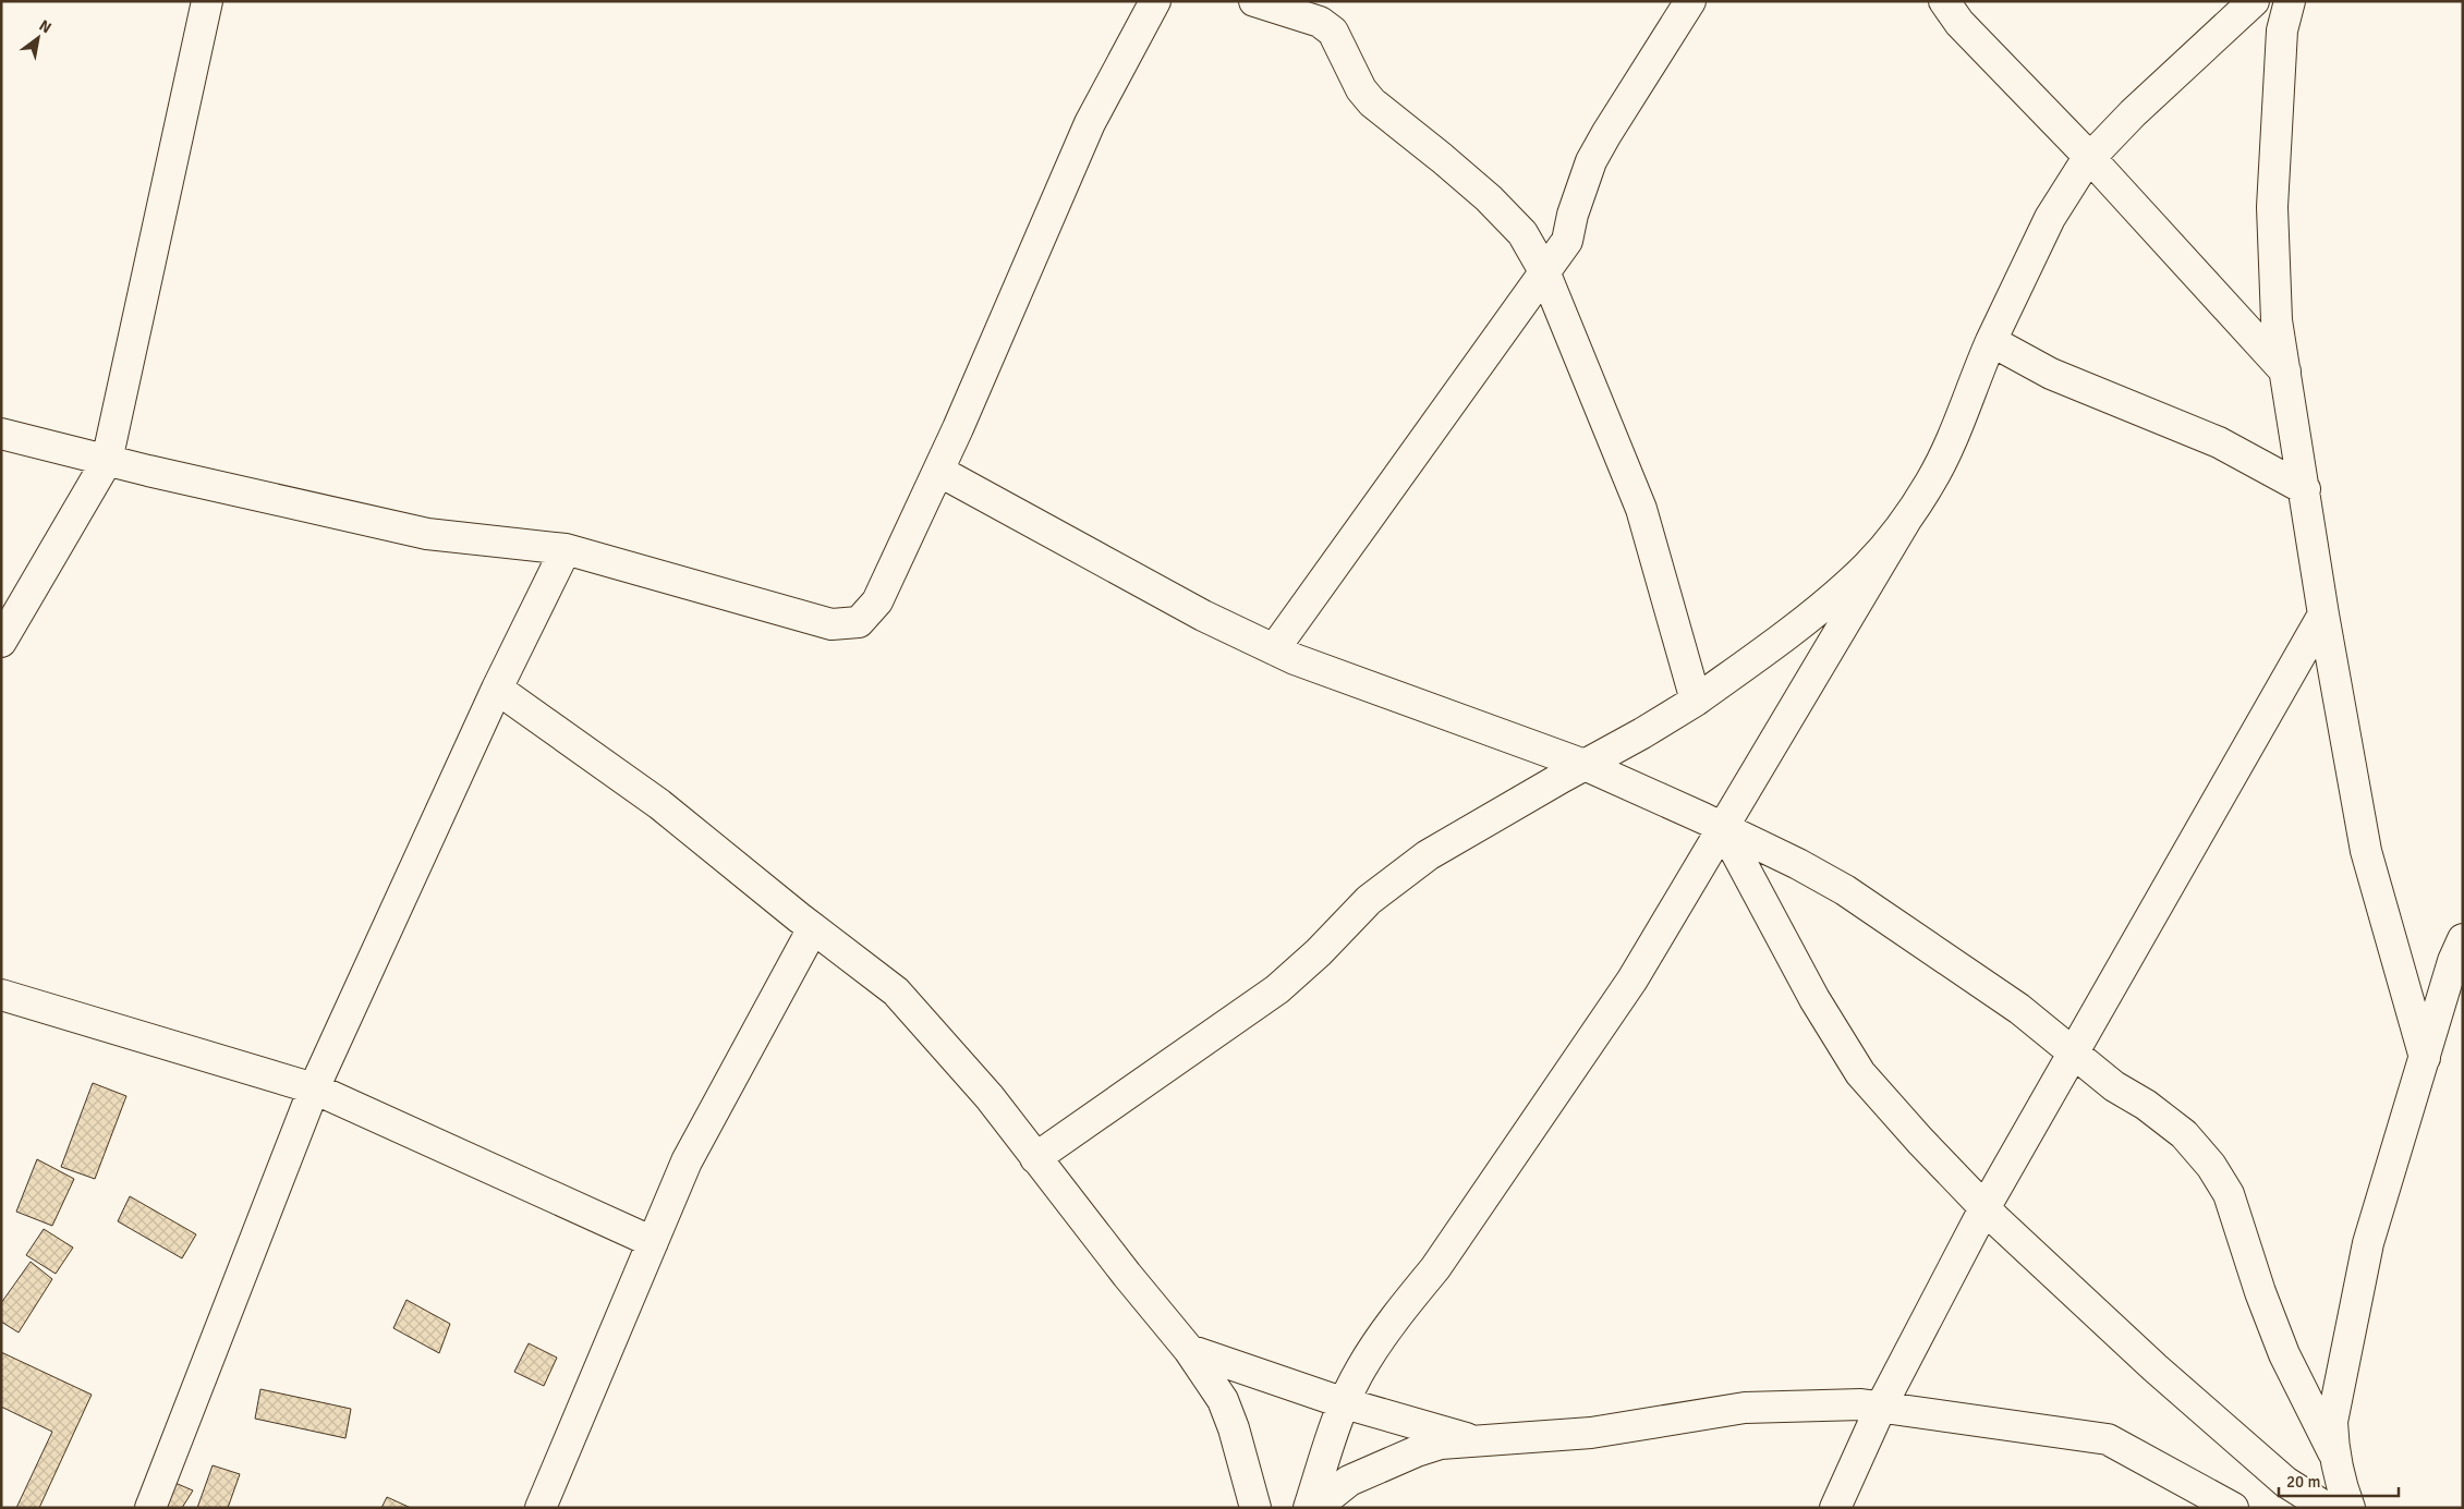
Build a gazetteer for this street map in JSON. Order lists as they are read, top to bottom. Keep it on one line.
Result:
{"scale_bar":"20 m","north":"top right"}
